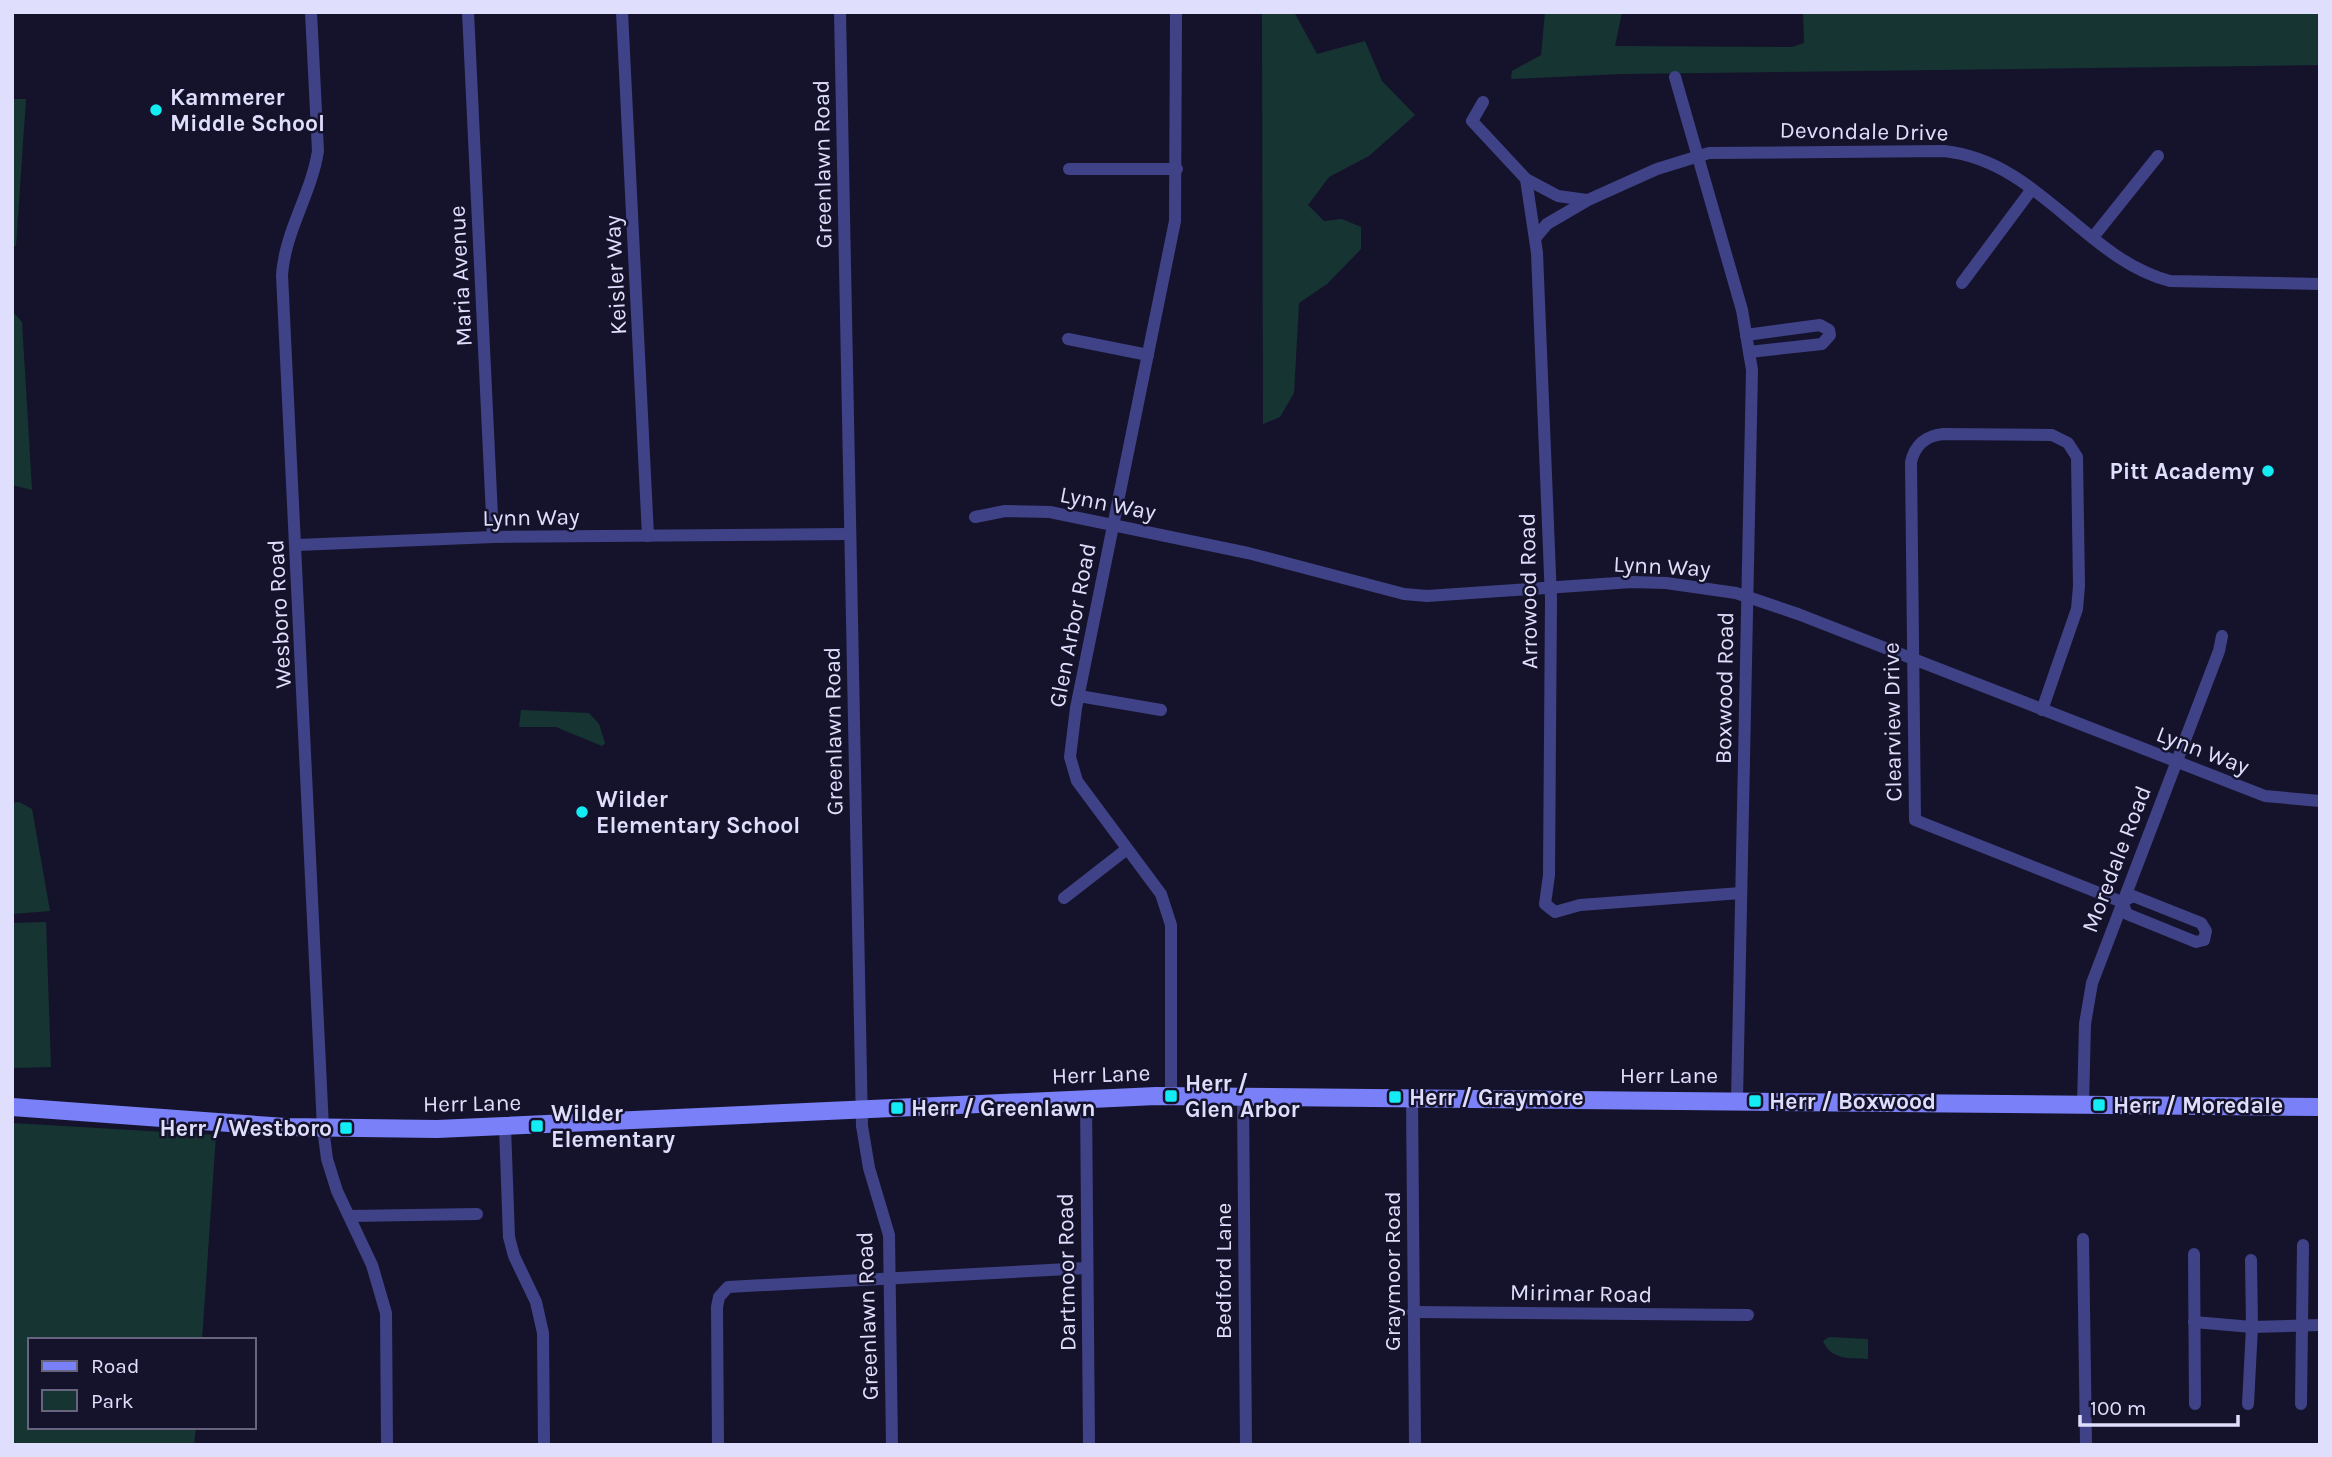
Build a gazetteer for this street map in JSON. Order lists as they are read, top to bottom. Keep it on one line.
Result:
{"streets":{"main road":["Herr Lane"],"street":["Devondale Drive","Greenlawn Road","Keisler Way","Maria Avenue","Lynn Way","Arrowood Road","Wesboro Road","Glen Arbor Road","Boxwood Road","Clearview Drive","Moredale Road","Bedford Lane","Graymoor Road","Dartmoor Road","Mirimar Road"]},"crossings":[["Devondale Drive","Arrowood Road"],["Devondale Drive","Boxwood Road"],["Greenlawn Road","Lynn Way"],["Greenlawn Road","Herr Lane"],["Keisler Way","Lynn Way"],["Maria Avenue","Lynn Way"],["Lynn Way","Arrowood Road"],["Lynn Way","Wesboro Road"],["Lynn Way","Glen Arbor Road"],["Lynn Way","Boxwood Road"],["Lynn Way","Clearview Drive"],["Lynn Way","Moredale Road"],["Arrowood Road","Boxwood Road"],["Wesboro Road","Herr Lane"],["Glen Arbor Road","Herr Lane"],["Boxwood Road","Herr Lane"],["Clearview Drive","Moredale Road"],["Moredale Road","Herr Lane"],["Herr Lane","Bedford Lane"],["Herr Lane","Graymoor Road"],["Herr Lane","Dartmoor Road"],["Graymoor Road","Mirimar Road"]],"places":{"other":["Kammerer Middle School","Pitt Academy","Wilder Elementary School"],"transit":["Herr / Glen Arbor","Herr / Graymore","Herr / Boxwood","Herr / Moredale","Herr / Greenlawn","Wilder Elementary","Herr / Westboro"]},"legend":["Road","Park"],"scale_bar":"100 m"}
